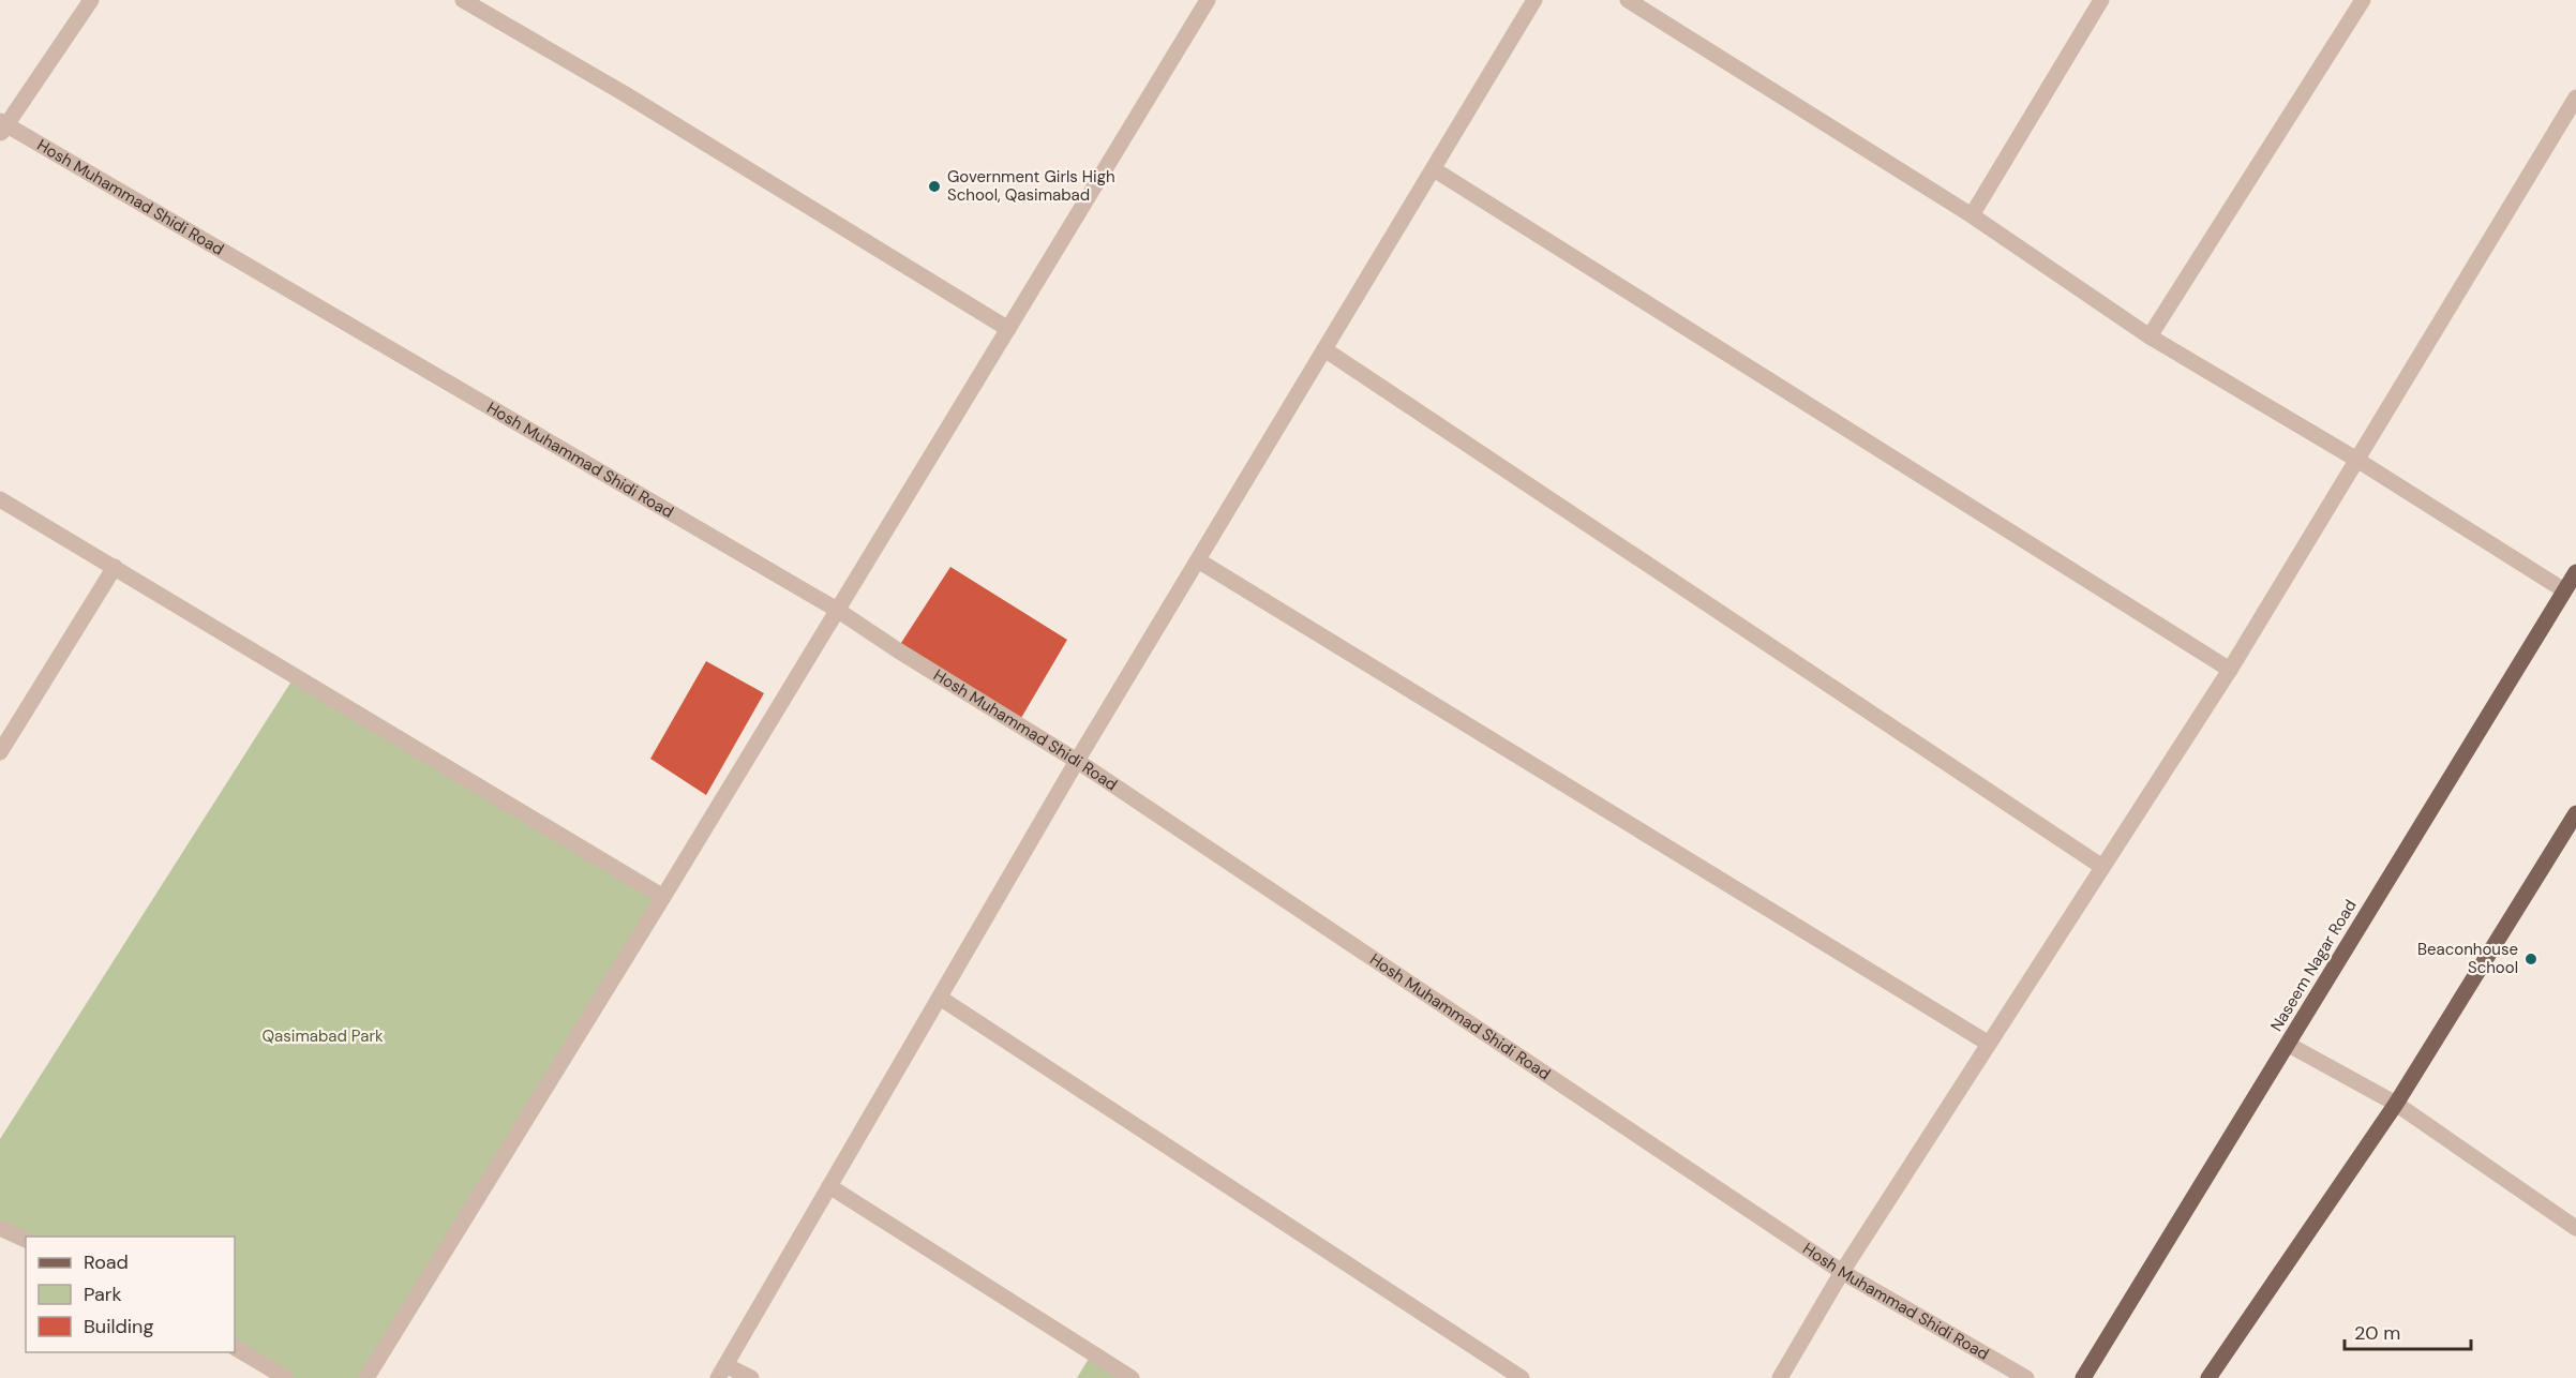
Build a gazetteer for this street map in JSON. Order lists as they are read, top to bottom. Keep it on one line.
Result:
{"streets":{"main road":["Naseem Nagar Road"],"street":["Hosh Muhammad Shidi Road"]},"parks":["Qasimabad Park"],"places":["Government Girls High School, Qasimabad","Beaconhouse School"],"legend":["Road","Park","Building"],"scale_bar":"20 m"}
